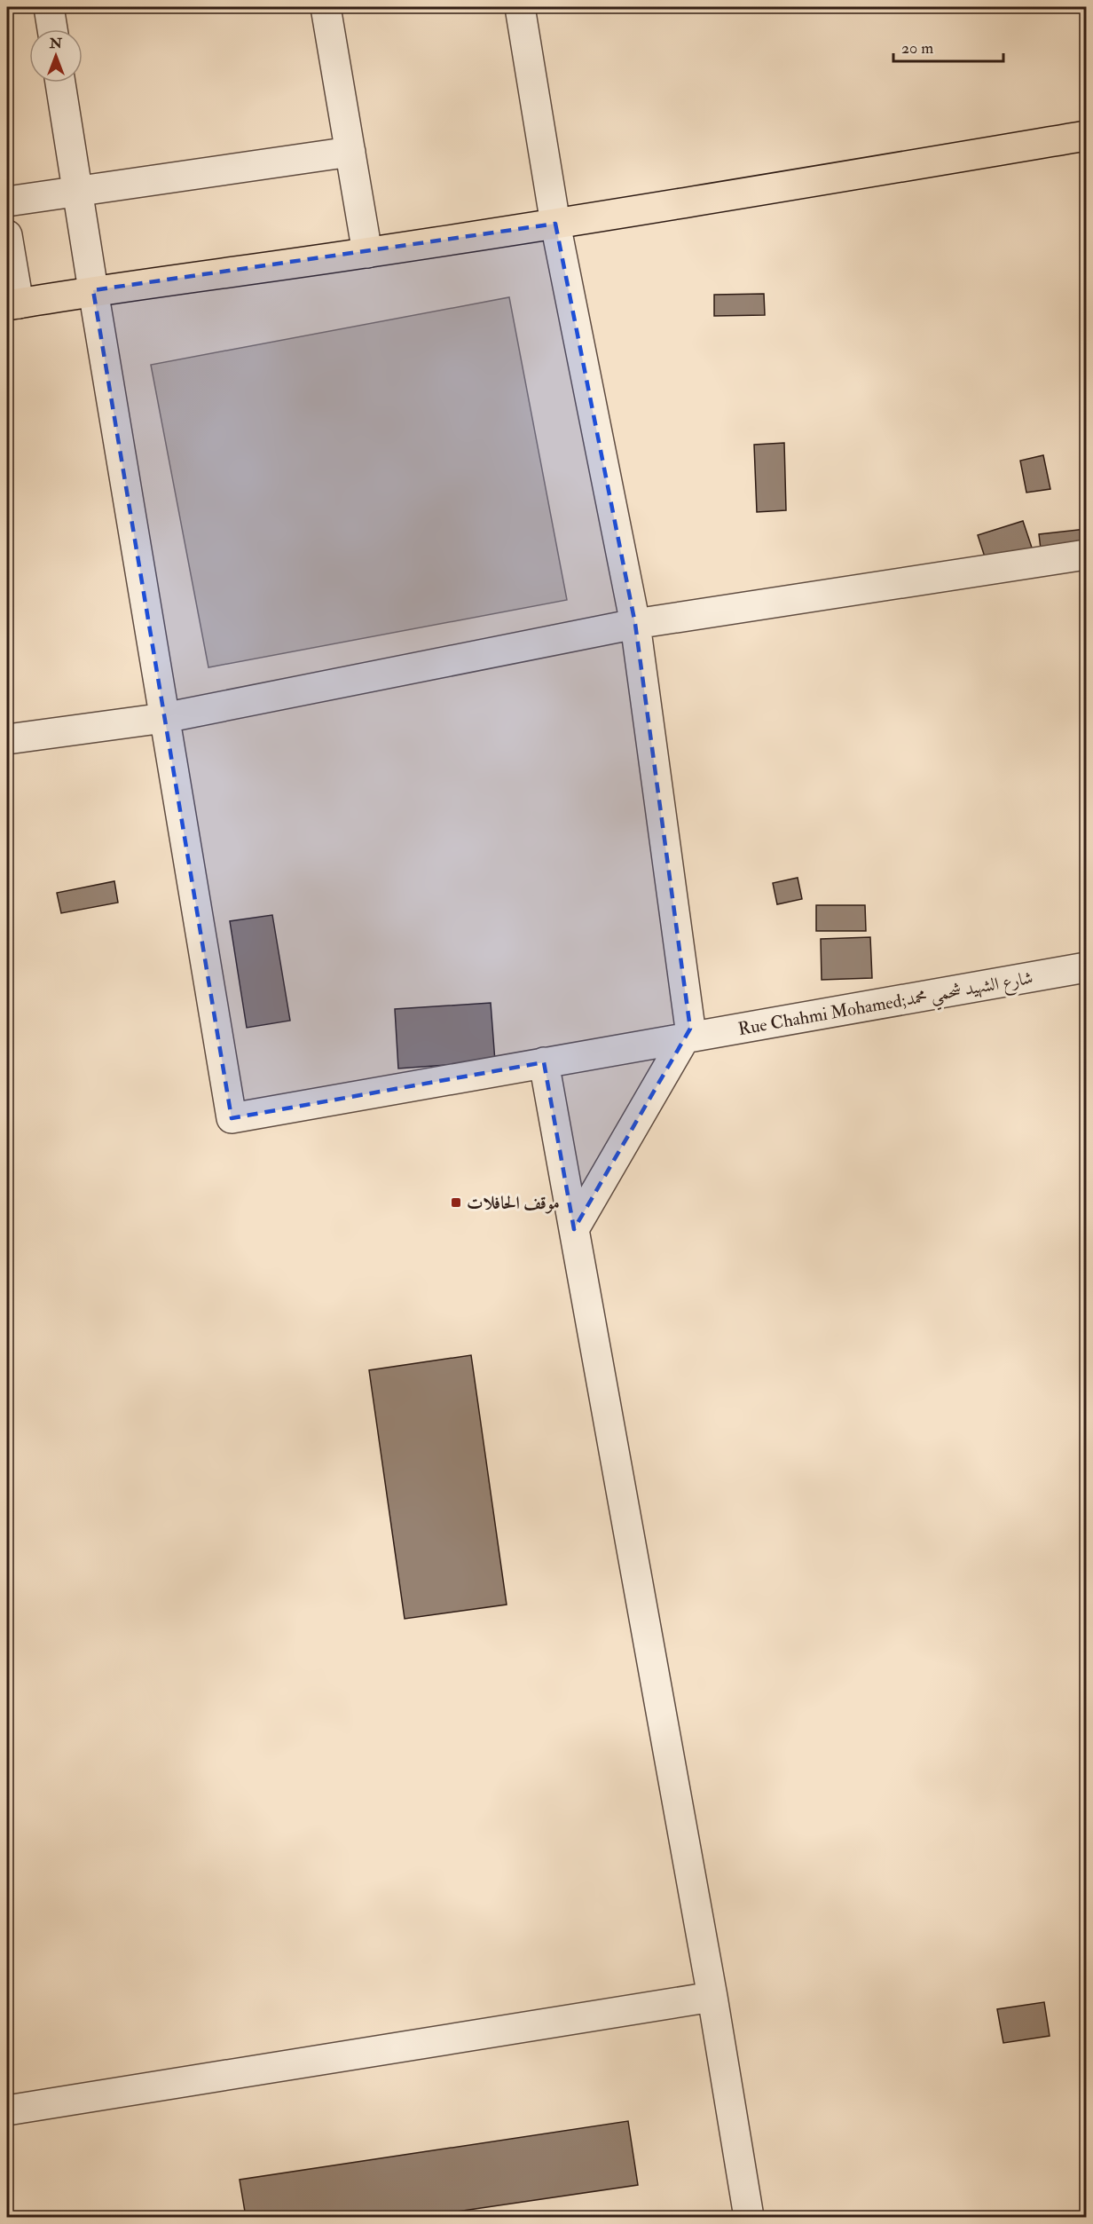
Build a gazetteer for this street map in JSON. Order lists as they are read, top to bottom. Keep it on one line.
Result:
{"streets":{"street":["Rue Chahmi Mohamed;شارع الشهيد شحمي محمد"]},"places":{"transit":["موقف الحافلات"]},"scale_bar":"20 m","north":"top"}
